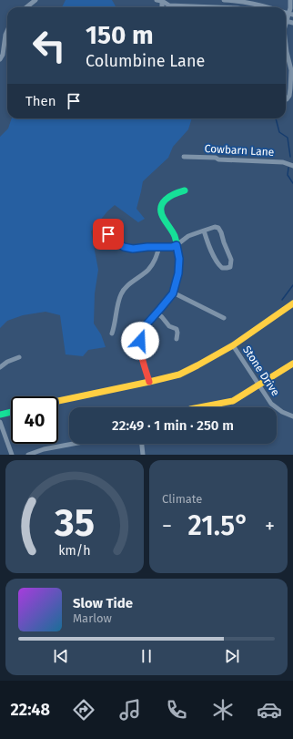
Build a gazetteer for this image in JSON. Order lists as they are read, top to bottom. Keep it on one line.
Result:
{"streets":{"street":["Cowbarn Lane","Stone Drive"]},"page":{"turn":["150 m","Columbine Lane"],"then":"Then","limit":"40","trip":"22:49 · 1 min · 250 m","tile":"Climate","heat":["−","21.5°","+"],"song":["Slow Tide","Marlow"],"tabs":"22:48","gauge":["35","km/h"]}}
